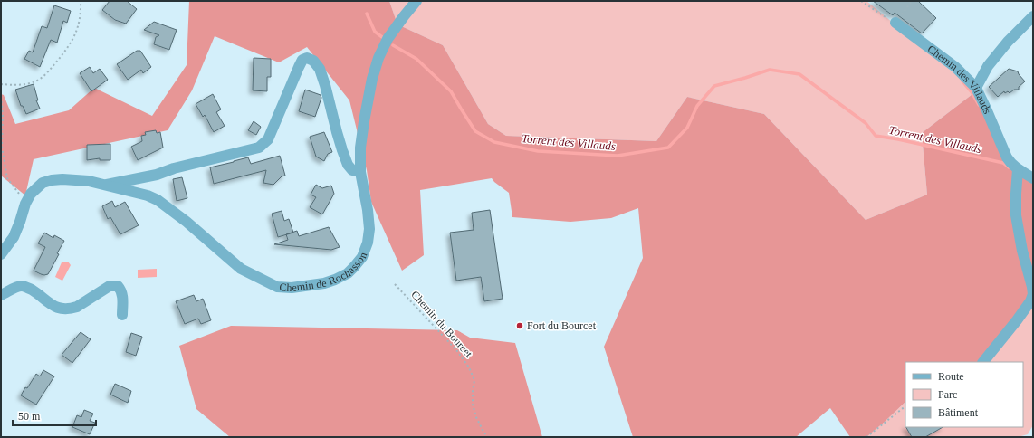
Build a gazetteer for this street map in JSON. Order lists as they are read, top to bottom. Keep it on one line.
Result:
{"streets":{"street":["Chemin des Villauds","Chemin de Rochasson"],"path":["Chemin du Bourcet"]},"water":["Torrent des Villauds"],"places":["Fort du Bourcet"],"legend":["Route","Parc","Bâtiment"],"scale_bar":"50 m"}
